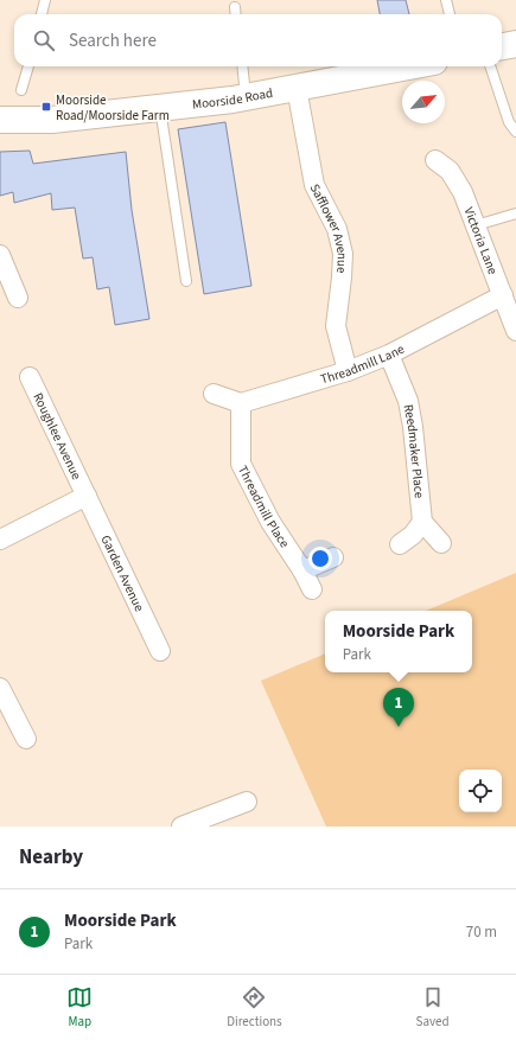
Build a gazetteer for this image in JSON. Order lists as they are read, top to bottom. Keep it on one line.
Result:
{"streets":{"street":["Moorside Road","Safflower Avenue","Victoria Lane","Threadmill Lane","Roughlee Avenue","Reedmaker Place","Threadmill Place","Garden Avenue"]},"crossings":[["Moorside Road","Safflower Avenue"],["Safflower Avenue","Threadmill Lane"],["Victoria Lane","Threadmill Lane"],["Threadmill Lane","Reedmaker Place"],["Threadmill Lane","Threadmill Place"],["Roughlee Avenue","Garden Avenue"]],"places":{"transit":["Moorside Road/Moorside Farm"]},"north":"top right","page":{"search":"Search here","popup":["Moorside Park","Park"],"pins":"1","heading":"Nearby","list":[{"mark":"1","name":"Moorside Park","note":"Park","value":"70 m"}],"nav":["Map","Directions","Saved"]}}
